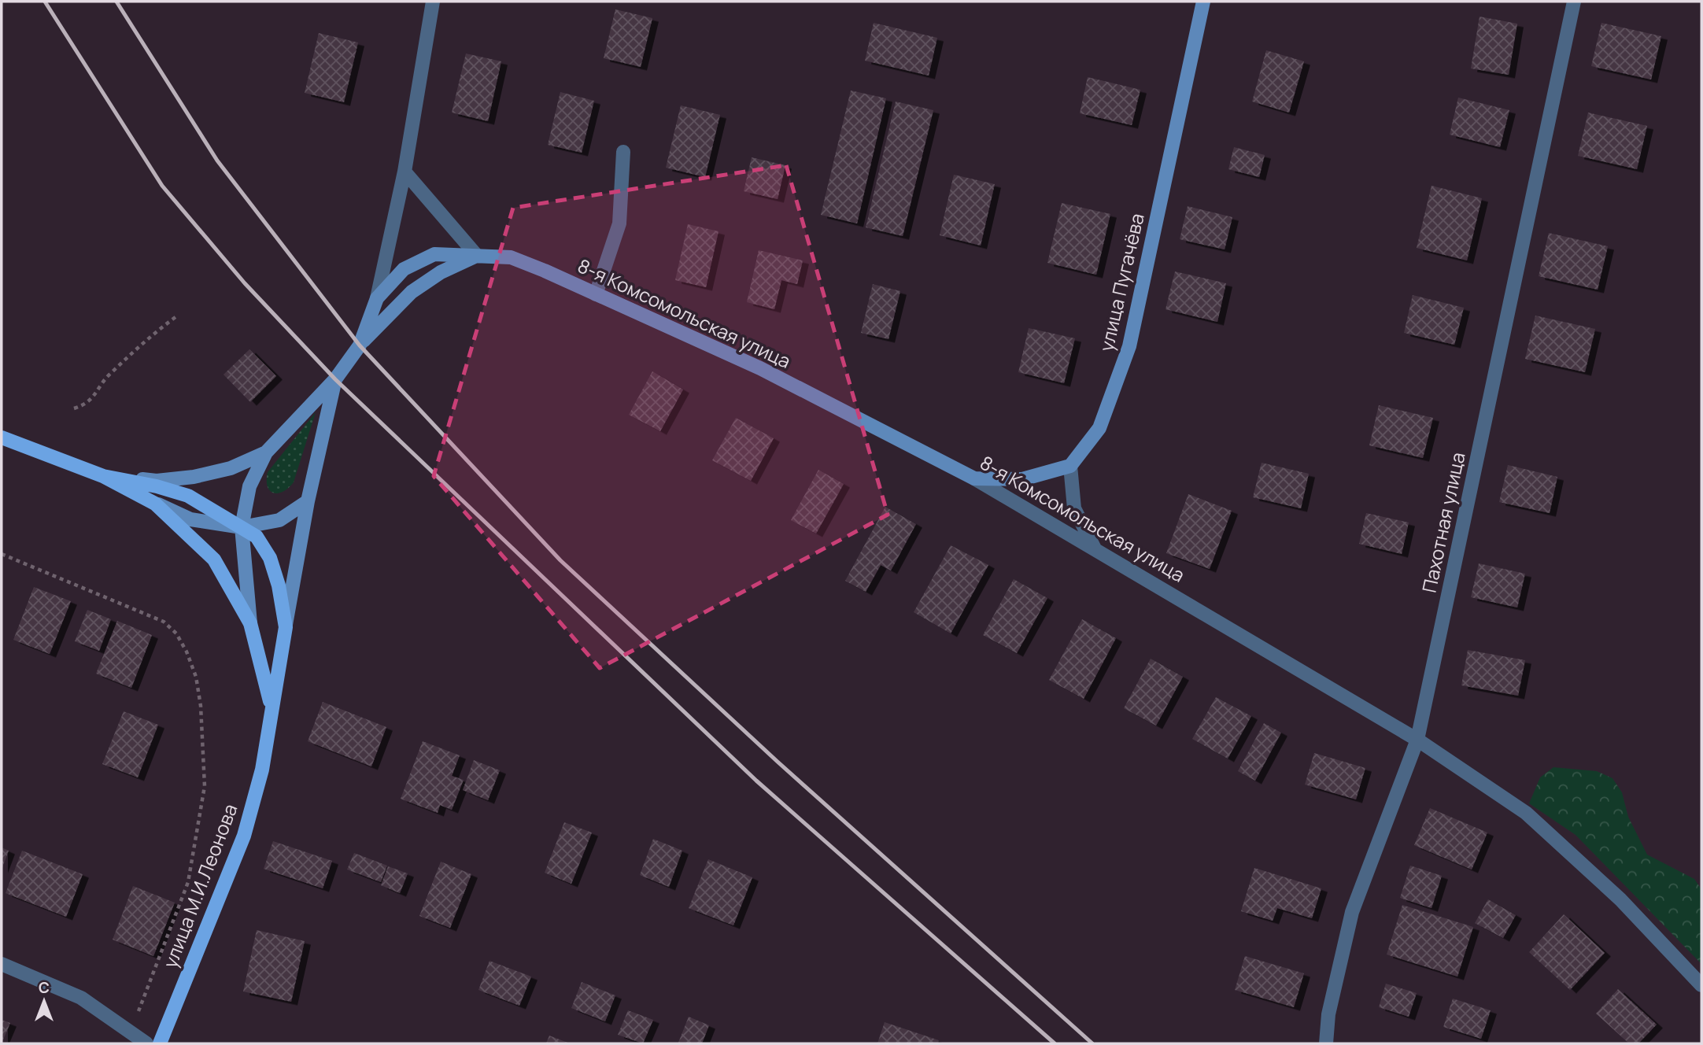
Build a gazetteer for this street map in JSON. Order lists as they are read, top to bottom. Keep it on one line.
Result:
{"streets":{"main road":["улица Пугачёва","8-я Комсомольская улица","улица М.И.Леонова"],"street":["Пахотная улица"]},"crossings":[["8-я Комсомольская улица","Пахотная улица"]],"north":"top"}
